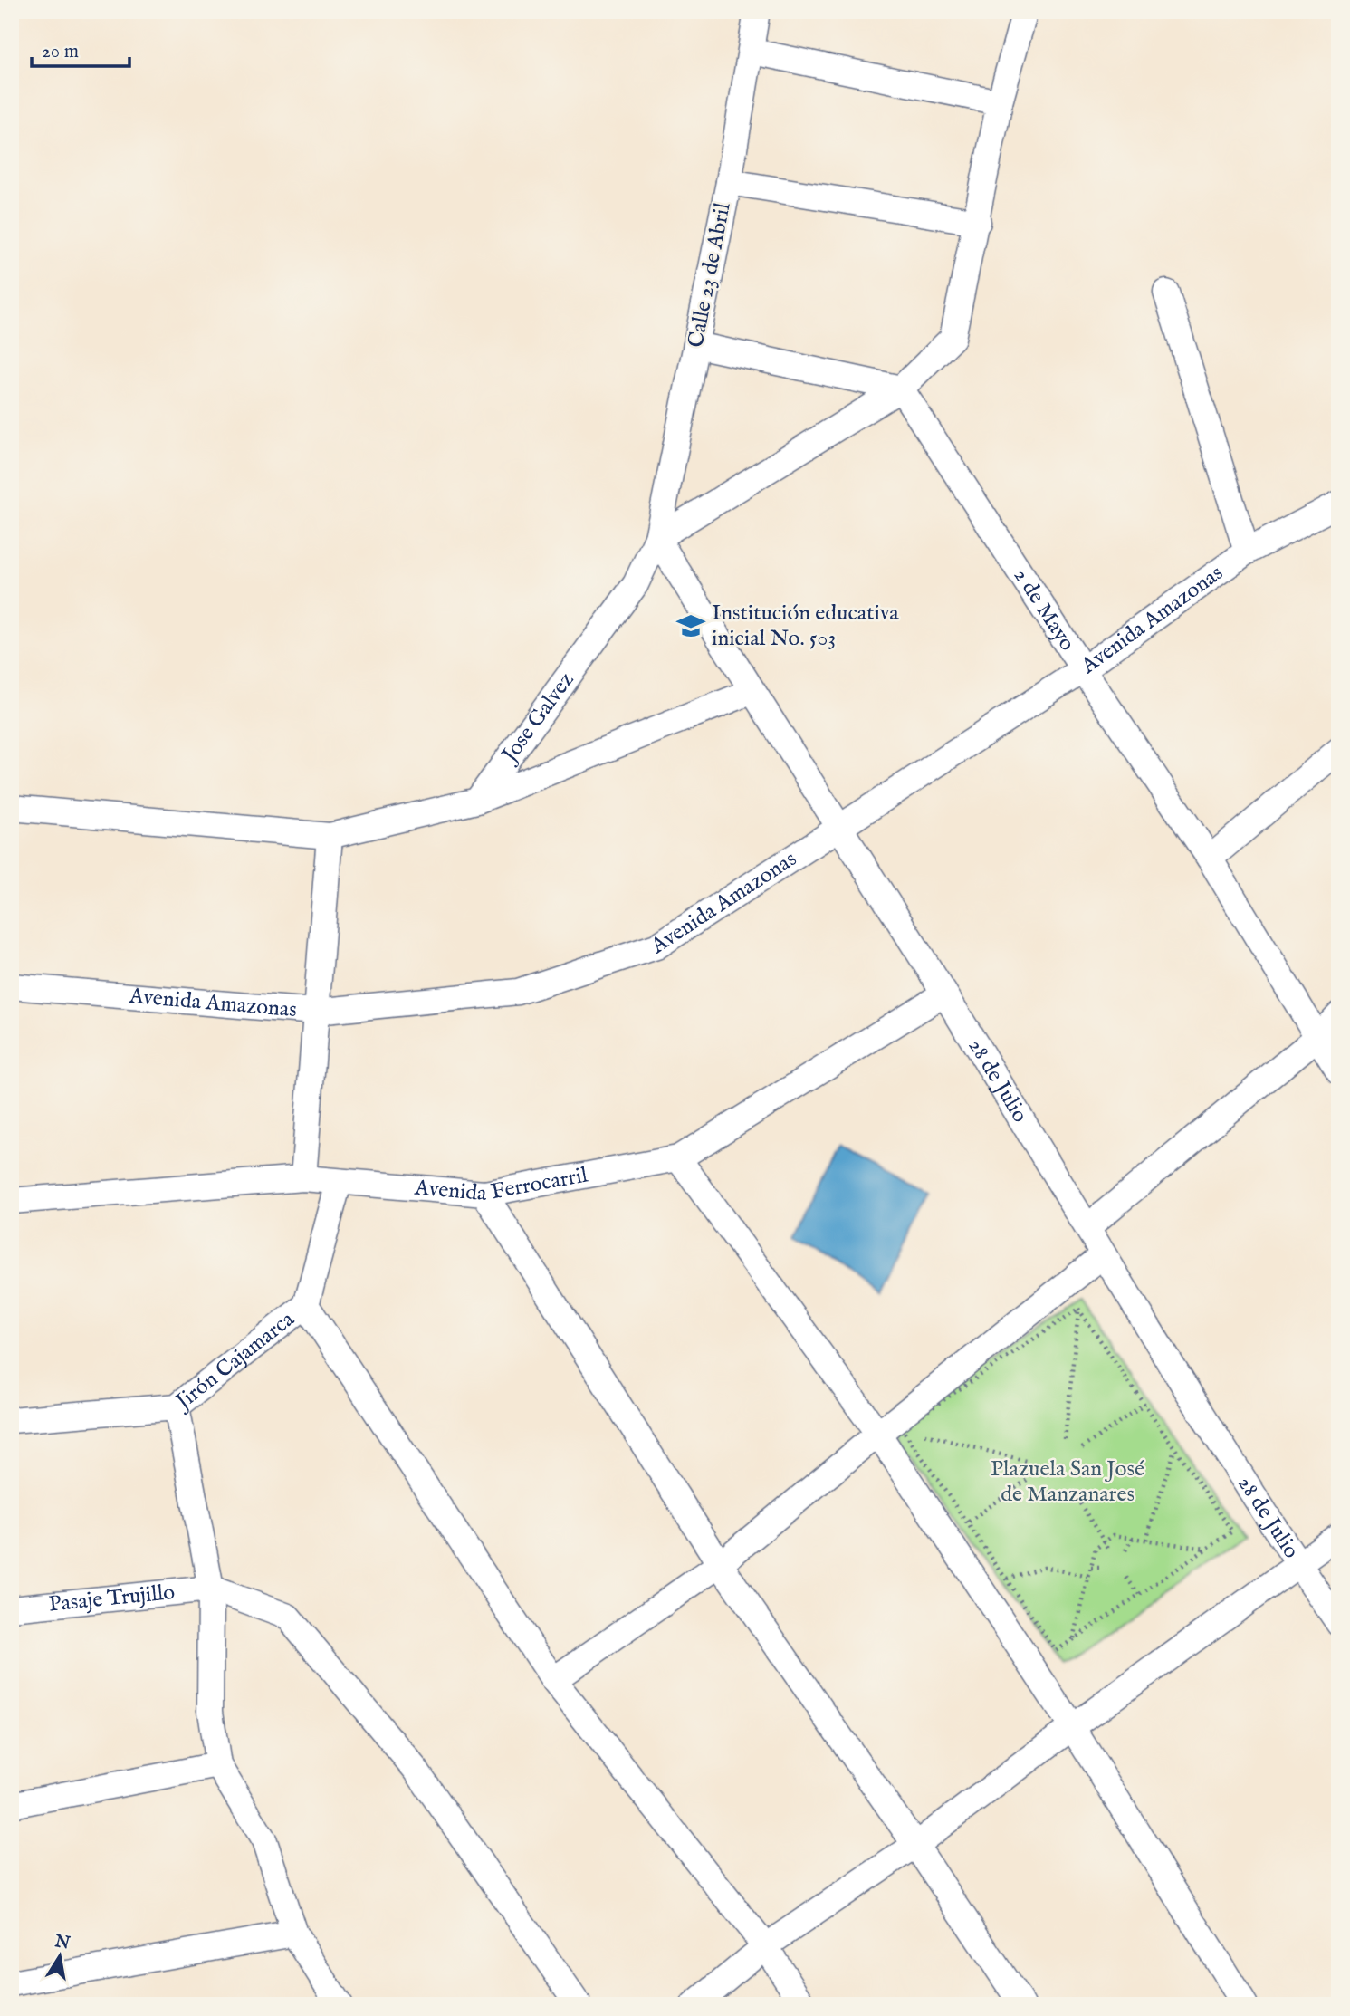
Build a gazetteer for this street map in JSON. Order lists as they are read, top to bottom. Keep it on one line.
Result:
{"streets":{"street":["Calle 23 de Abril","2 de Mayo","Avenida Amazonas","Jose Galvez","28 de Julio","Avenida Ferrocarril","Jirón Cajamarca","Pasaje Trujillo"]},"crossings":[["Calle 23 de Abril","Jose Galvez"],["Calle 23 de Abril","28 de Julio"],["2 de Mayo","Avenida Amazonas"],["Avenida Amazonas","28 de Julio"],["Jose Galvez","28 de Julio"],["28 de Julio","Avenida Ferrocarril"]],"parks":["Plazuela San José de Manzanares"],"places":{"school or university":["Institución educativa inicial No. 503"]},"scale_bar":"20 m","north":"top"}
